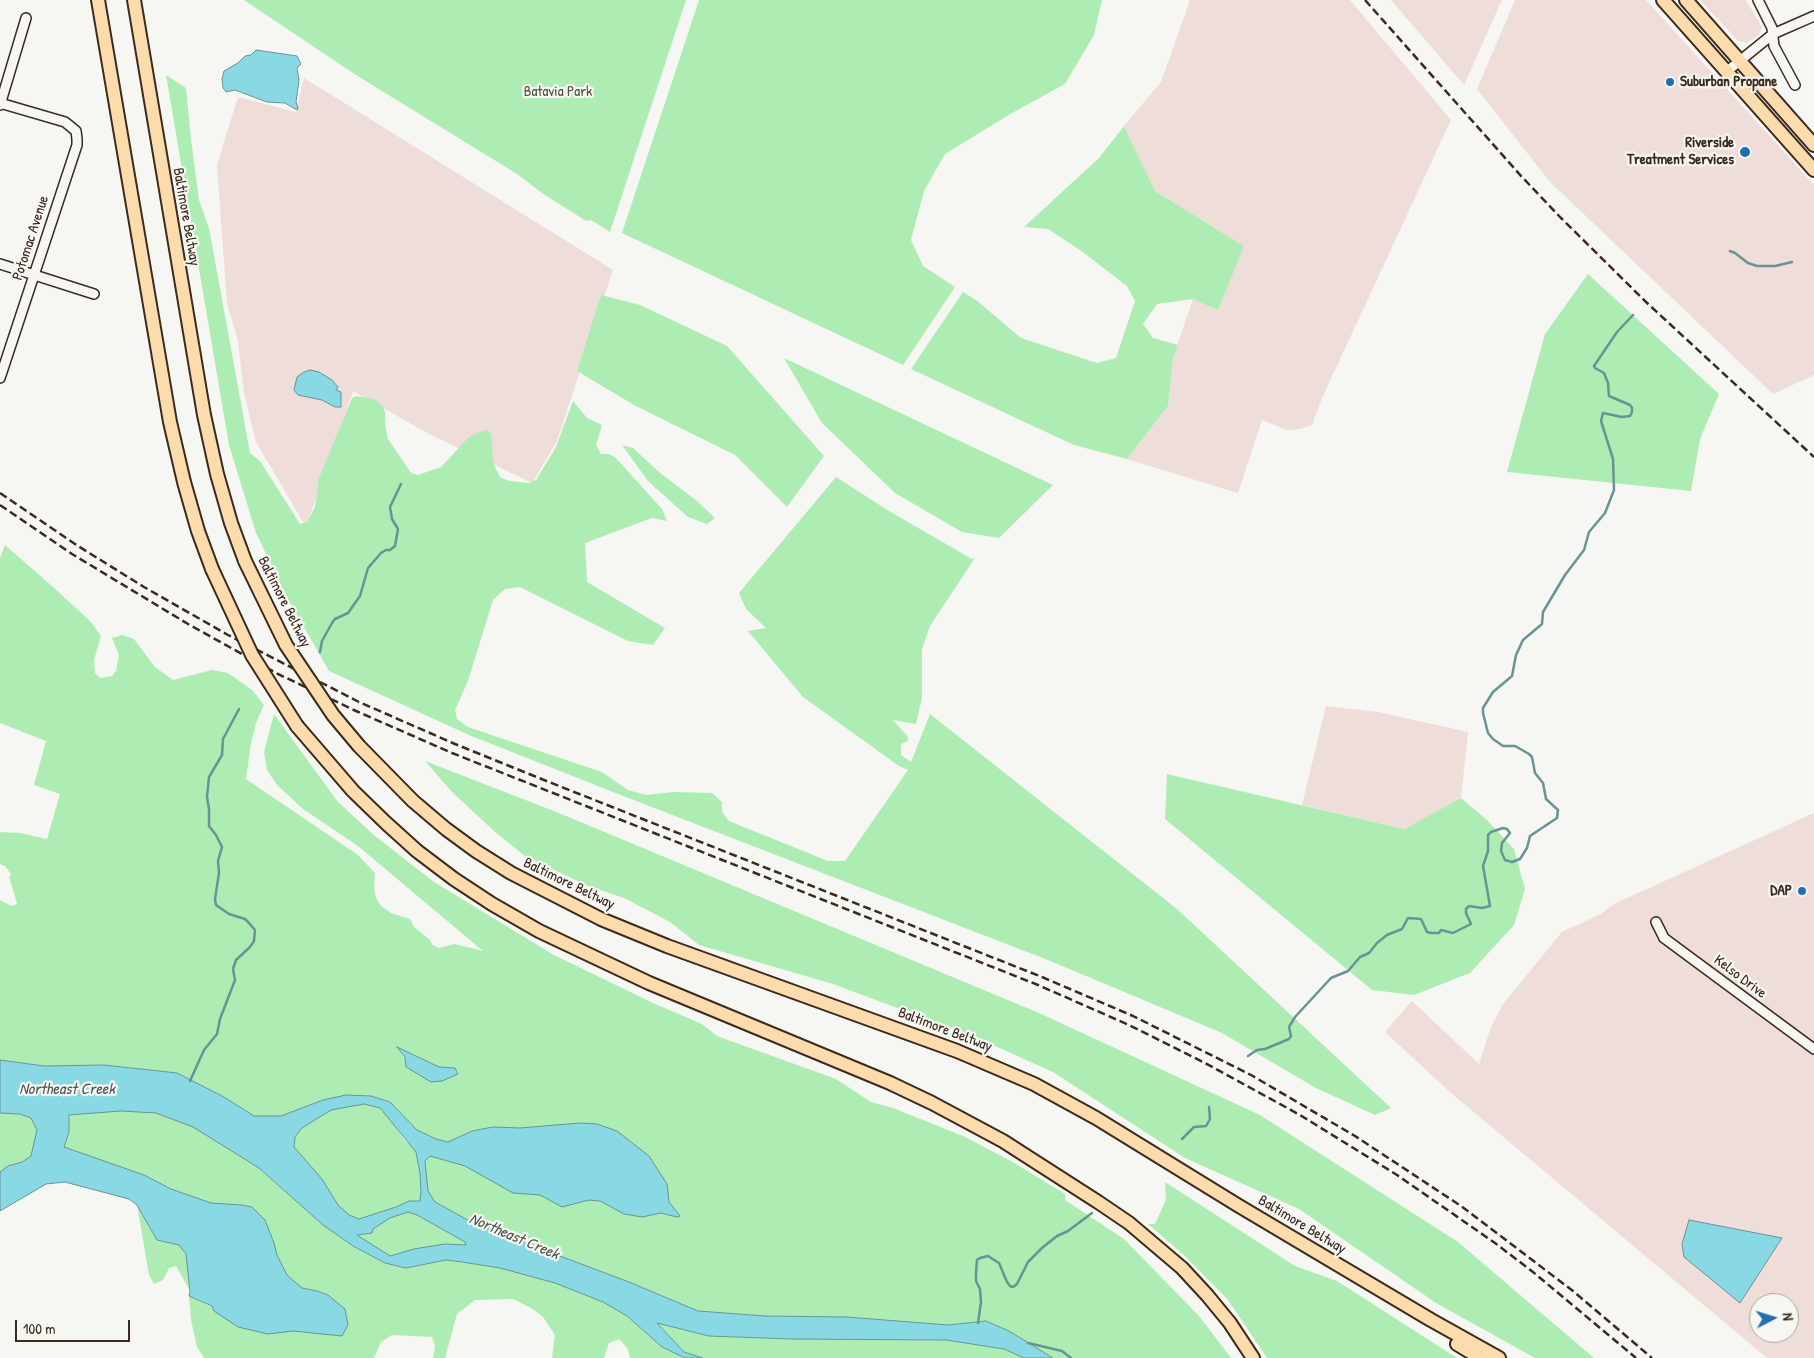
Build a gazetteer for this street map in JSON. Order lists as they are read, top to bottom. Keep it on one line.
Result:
{"streets":{"highway":["Baltimore Beltway"],"street":["Potomac Avenue","Kelso Drive"]},"water":["Northeast Creek"],"parks":["Batavia Park"],"places":["Suburban Propane","Riverside Treatment Services","DAP"],"scale_bar":"100 m","north":"right"}
